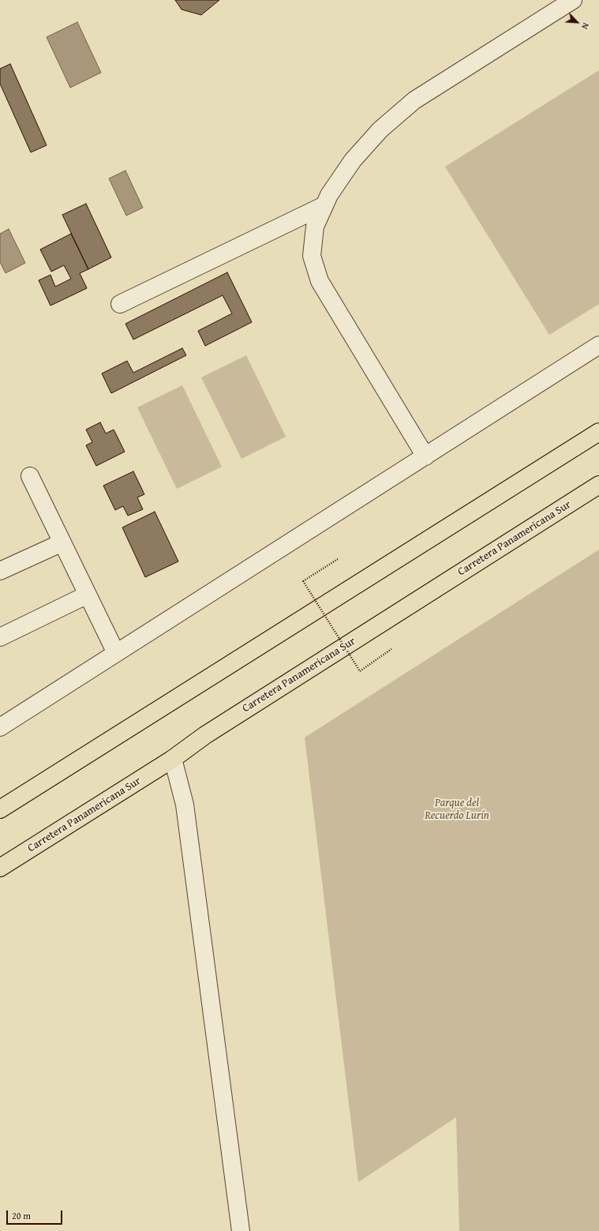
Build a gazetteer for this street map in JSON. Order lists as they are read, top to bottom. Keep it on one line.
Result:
{"streets":{"highway":["Carretera Panamericana Sur"]},"parks":["Parque del Recuerdo Lurín"],"scale_bar":"20 m","north":"bottom right"}
